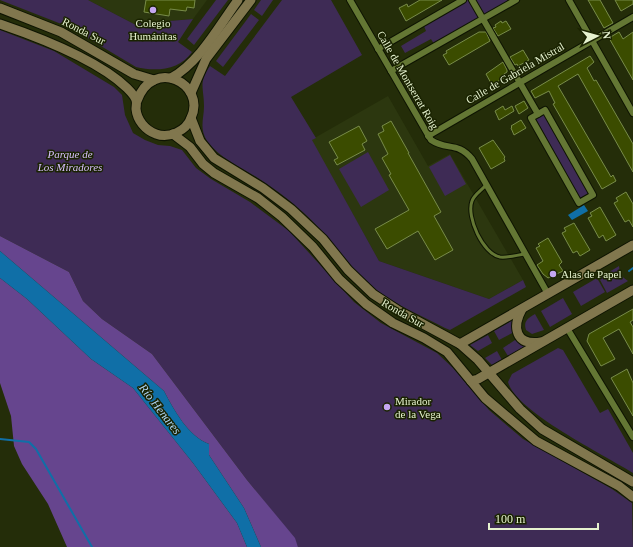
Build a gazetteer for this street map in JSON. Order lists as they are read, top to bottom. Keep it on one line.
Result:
{"streets":{"main road":["Ronda Sur"],"street":["Calle de Gabriela Mistral","Calle de Montserrat Roig"]},"crossings":[["Calle de Gabriela Mistral","Calle de Montserrat Roig"]],"water":["Río Henares"],"parks":["Parque de Los Miradores"],"places":["Colegio Humánitas","Alas de Papel","Mirador de la Vega"],"scale_bar":"100 m","north":"right"}
